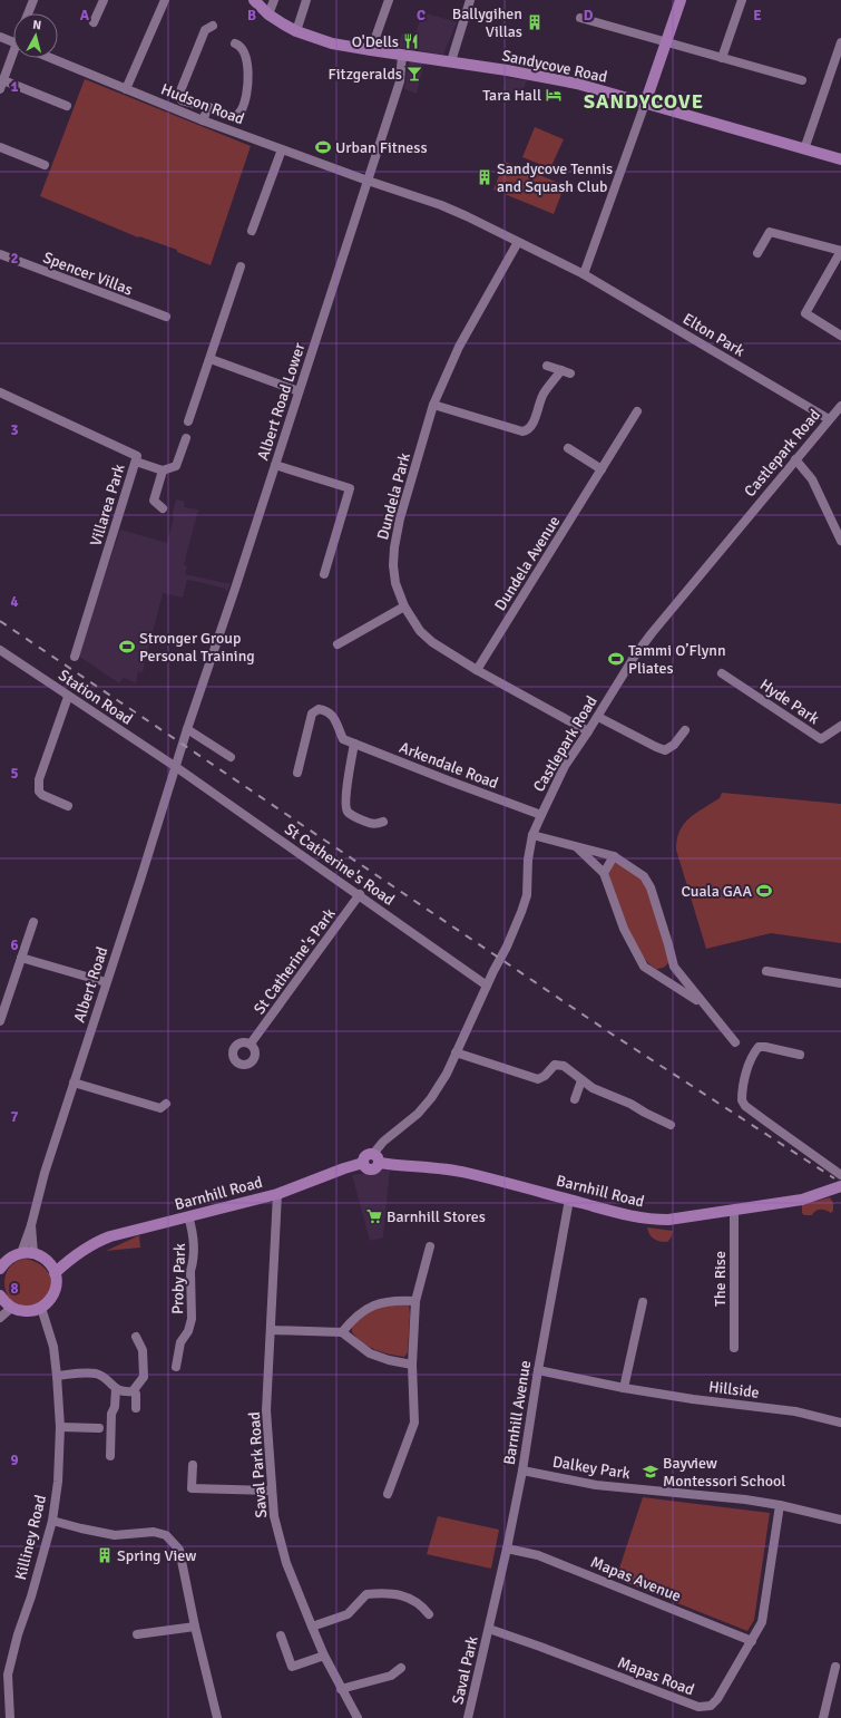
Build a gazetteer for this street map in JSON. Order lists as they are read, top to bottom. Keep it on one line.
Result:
{"streets":{"main road":["Sandycove Road","Barnhill Road"],"street":["Hudson Road","Spencer Villas","Elton Park","Albert Road Lower","Castlepark Road","Dundela Park","Villarea Park","Dundela Avenue","Station Road","Hyde Park","Arkendale Road","St Catherine's Road","St Catherine's Park","Albert Road","Proby Park","The Rise","Hillside","Barnhill Avenue","Saval Park Road","Dalkey Park","Killiney Road","Mapas Avenue","Saval Park","Mapas Road"]},"crossings":[["Sandycove Road","Albert Road Lower"],["Hudson Road","Elton Park"],["Hudson Road","Albert Road Lower"],["Elton Park","Albert Road Lower"],["Elton Park","Castlepark Road"],["Elton Park","Dundela Park"],["Albert Road Lower","Albert Road"],["Castlepark Road","Dundela Park"],["Castlepark Road","Arkendale Road"],["Castlepark Road","St Catherine's Road"],["Castlepark Road","Barnhill Road"],["Dundela Park","Dundela Avenue"],["Station Road","St Catherine's Road"],["Station Road","Albert Road"],["St Catherine's Road","St Catherine's Park"],["St Catherine's Road","Albert Road"],["Barnhill Road","Proby Park"],["Barnhill Road","The Rise"],["Barnhill Road","Barnhill Avenue"],["Barnhill Road","Saval Park Road"],["Hillside","Barnhill Avenue"],["Barnhill Avenue","Dalkey Park"],["Barnhill Avenue","Mapas Avenue"],["Barnhill Avenue","Saval Park"],["Barnhill Avenue","Mapas Road"],["Dalkey Park","Mapas Road"],["Mapas Avenue","Mapas Road"],["Saval Park","Mapas Road"]],"districts":["SANDYCOVE"],"places":{"building":["Ballygihen Villas","Sandycove Tennis and Squash Club","Spring View"],"restaurant":["O'Dells"],"bar":["Fitzgeralds"],"hotel":["Tara Hall"],"sports":["Urban Fitness","Stronger Group Personal Training","Tammi O’Flynn Pliates","Cuala GAA"],"supermarket":["Barnhill Stores"],"school or university":["Bayview Montessori School"]},"north":"top","grid":{"columns":["A","B","C","D","E"],"rows":["1","2","3","4","5","6","7","8","9"]}}
